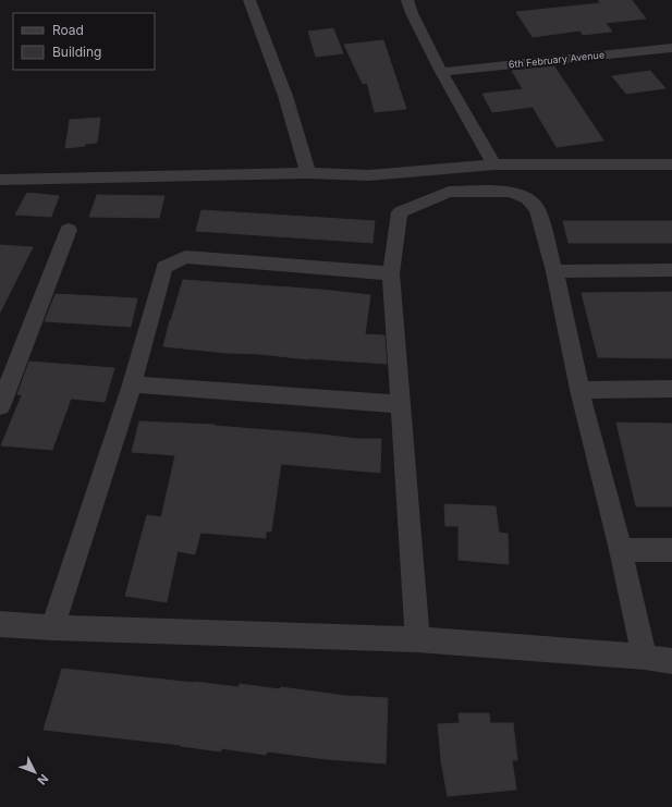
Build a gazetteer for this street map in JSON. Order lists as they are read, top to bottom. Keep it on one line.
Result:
{"streets":{"street":["6th February Avenue"]},"legend":["Road","Building"],"north":"bottom right"}
